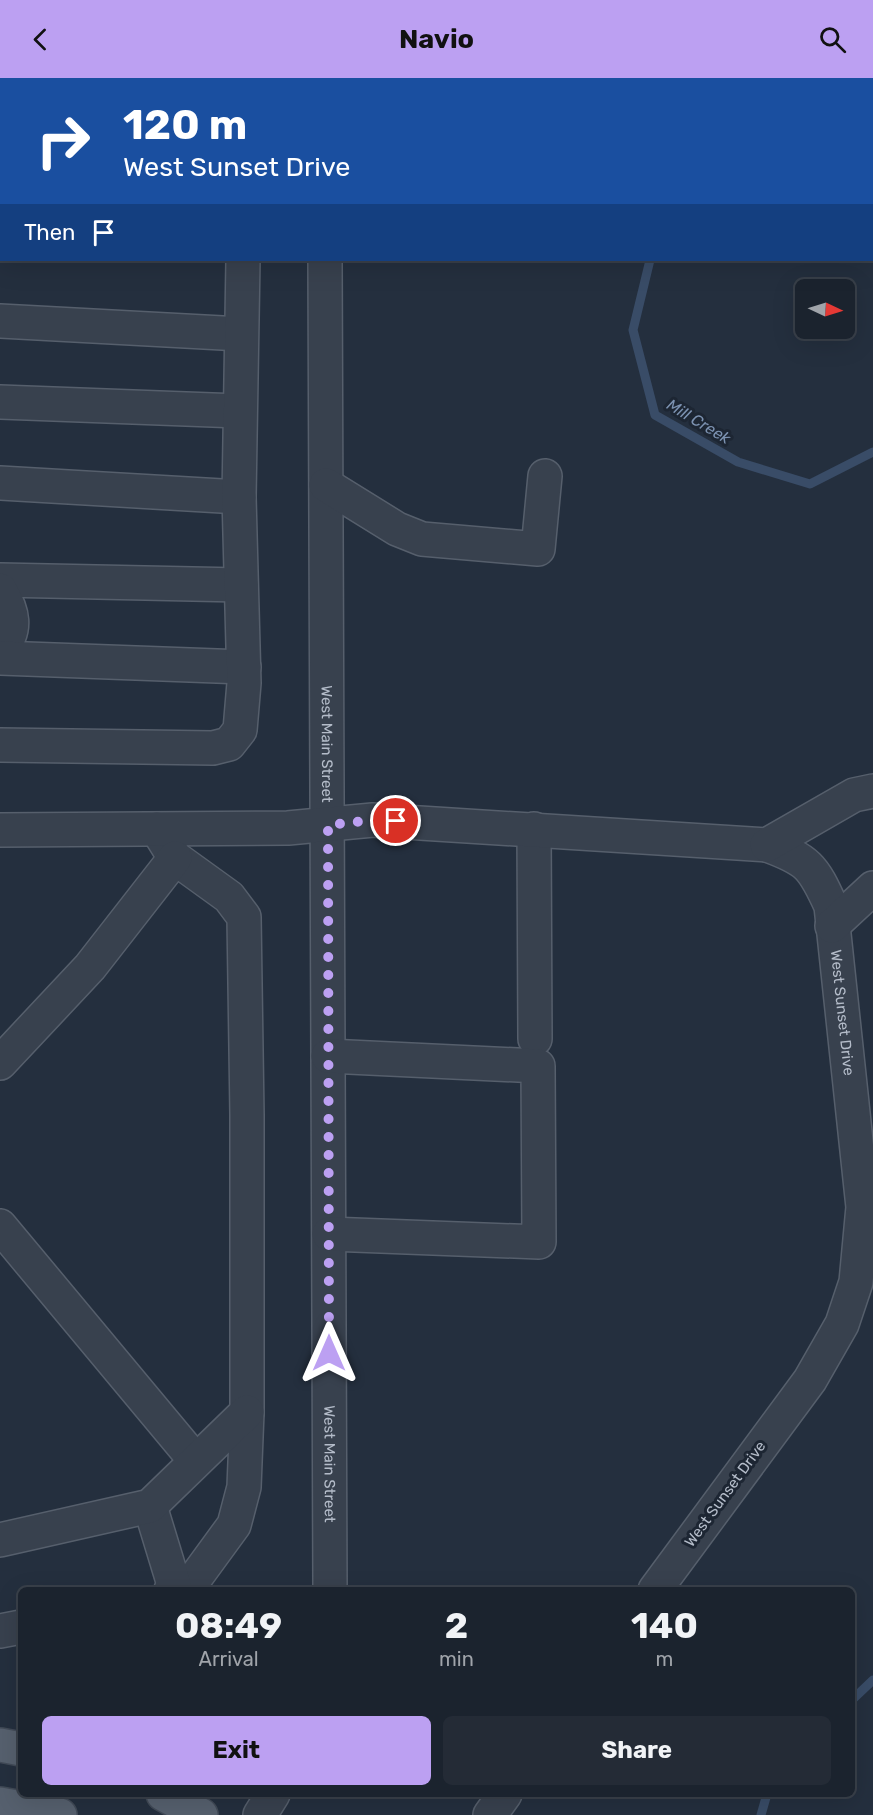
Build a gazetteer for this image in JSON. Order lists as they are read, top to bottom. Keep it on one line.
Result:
{"streets":{"street":["West Main Street","West Sunset Drive"]},"crossings":[["West Main Street","West Sunset Drive"]],"water":["Mill Creek"],"north":"right","page":{"header":"Navio","turn":["120 m","West Sunset Drive"],"then":"Then","eta":["08:49","Arrival","2","min","140","m"],"buttons":["Exit","Share"]}}
